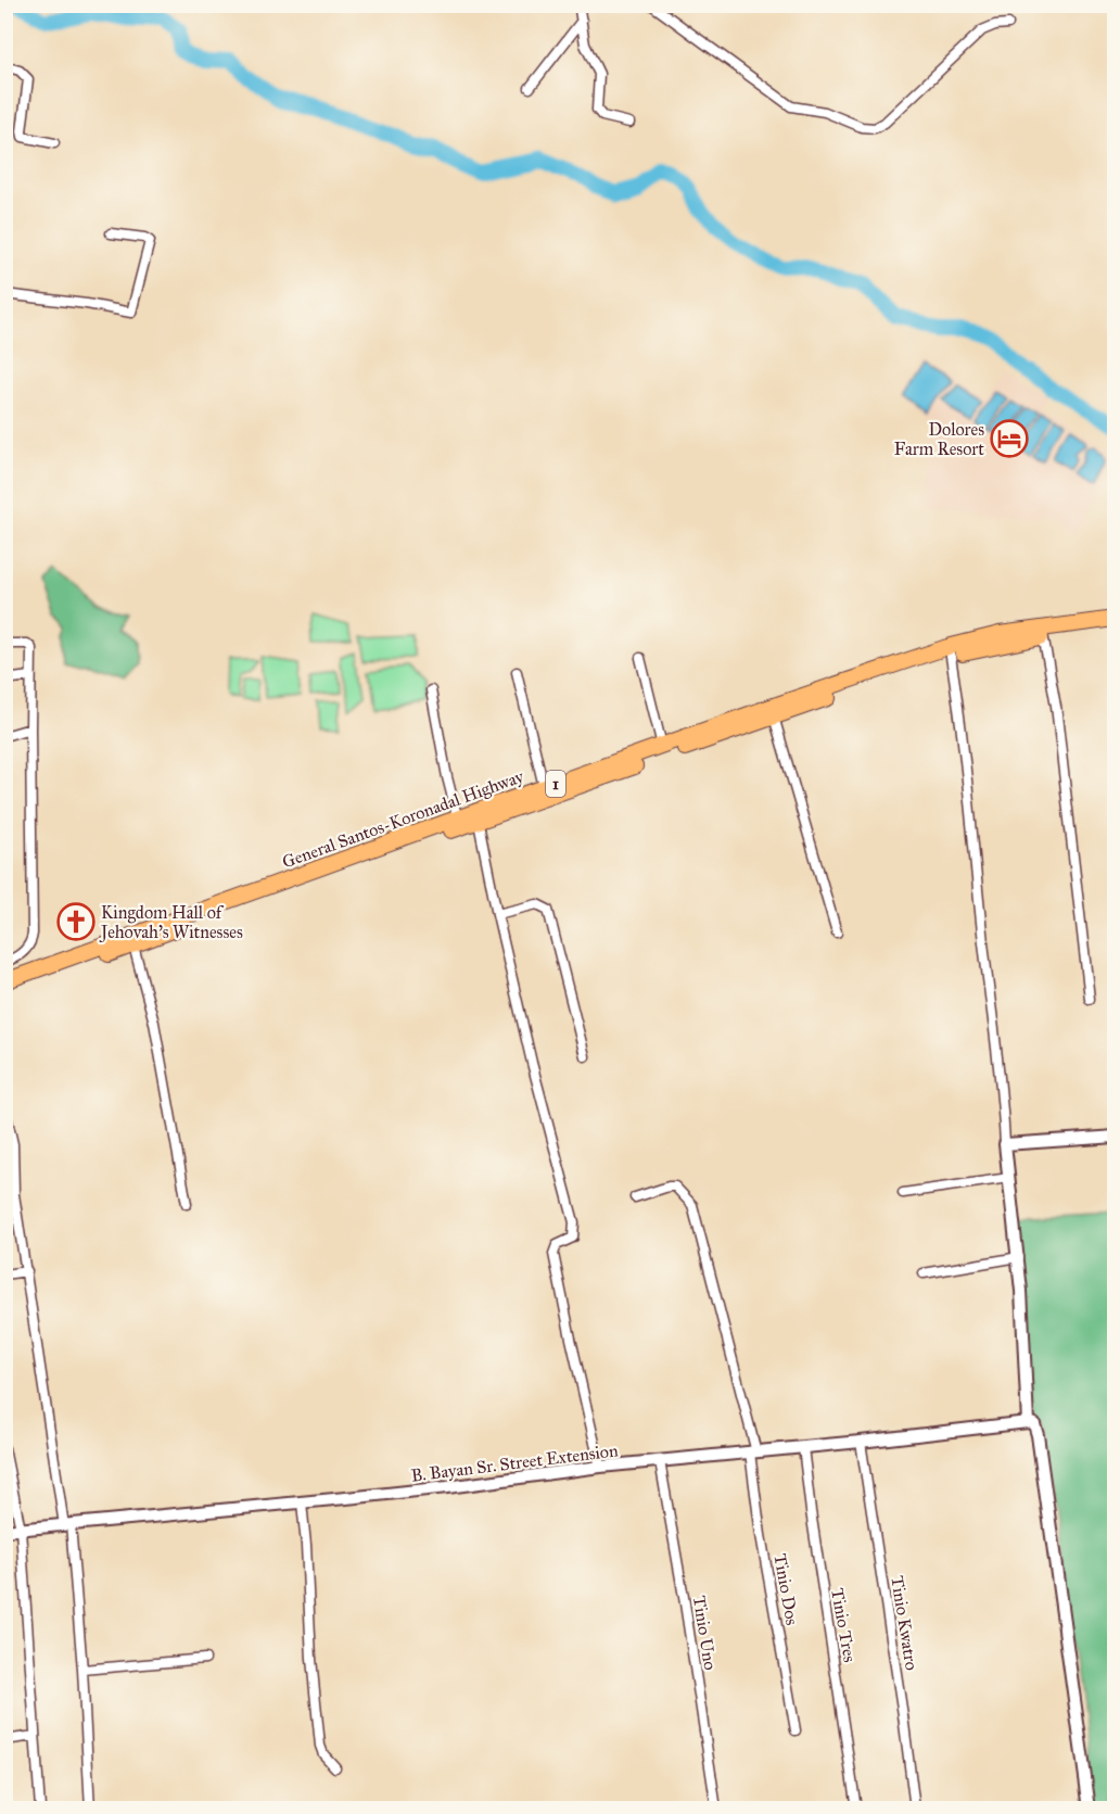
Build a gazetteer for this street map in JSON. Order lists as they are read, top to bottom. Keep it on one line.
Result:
{"streets":{"highway":["1","General Santos-Koronadal Highway"],"street":["B. Bayan Sr. Street Extension","Tinio Dos","Tinio Kwatro","Tinio Tres","Tinio Uno"]},"crossings":[["B. Bayan Sr. Street Extension","Tinio Dos"],["B. Bayan Sr. Street Extension","Tinio Kwatro"],["B. Bayan Sr. Street Extension","Tinio Tres"],["B. Bayan Sr. Street Extension","Tinio Uno"]],"places":{"hotel":["Dolores Farm Resort"],"church":["Kingdom Hall of Jehovah's Witnesses"]}}
